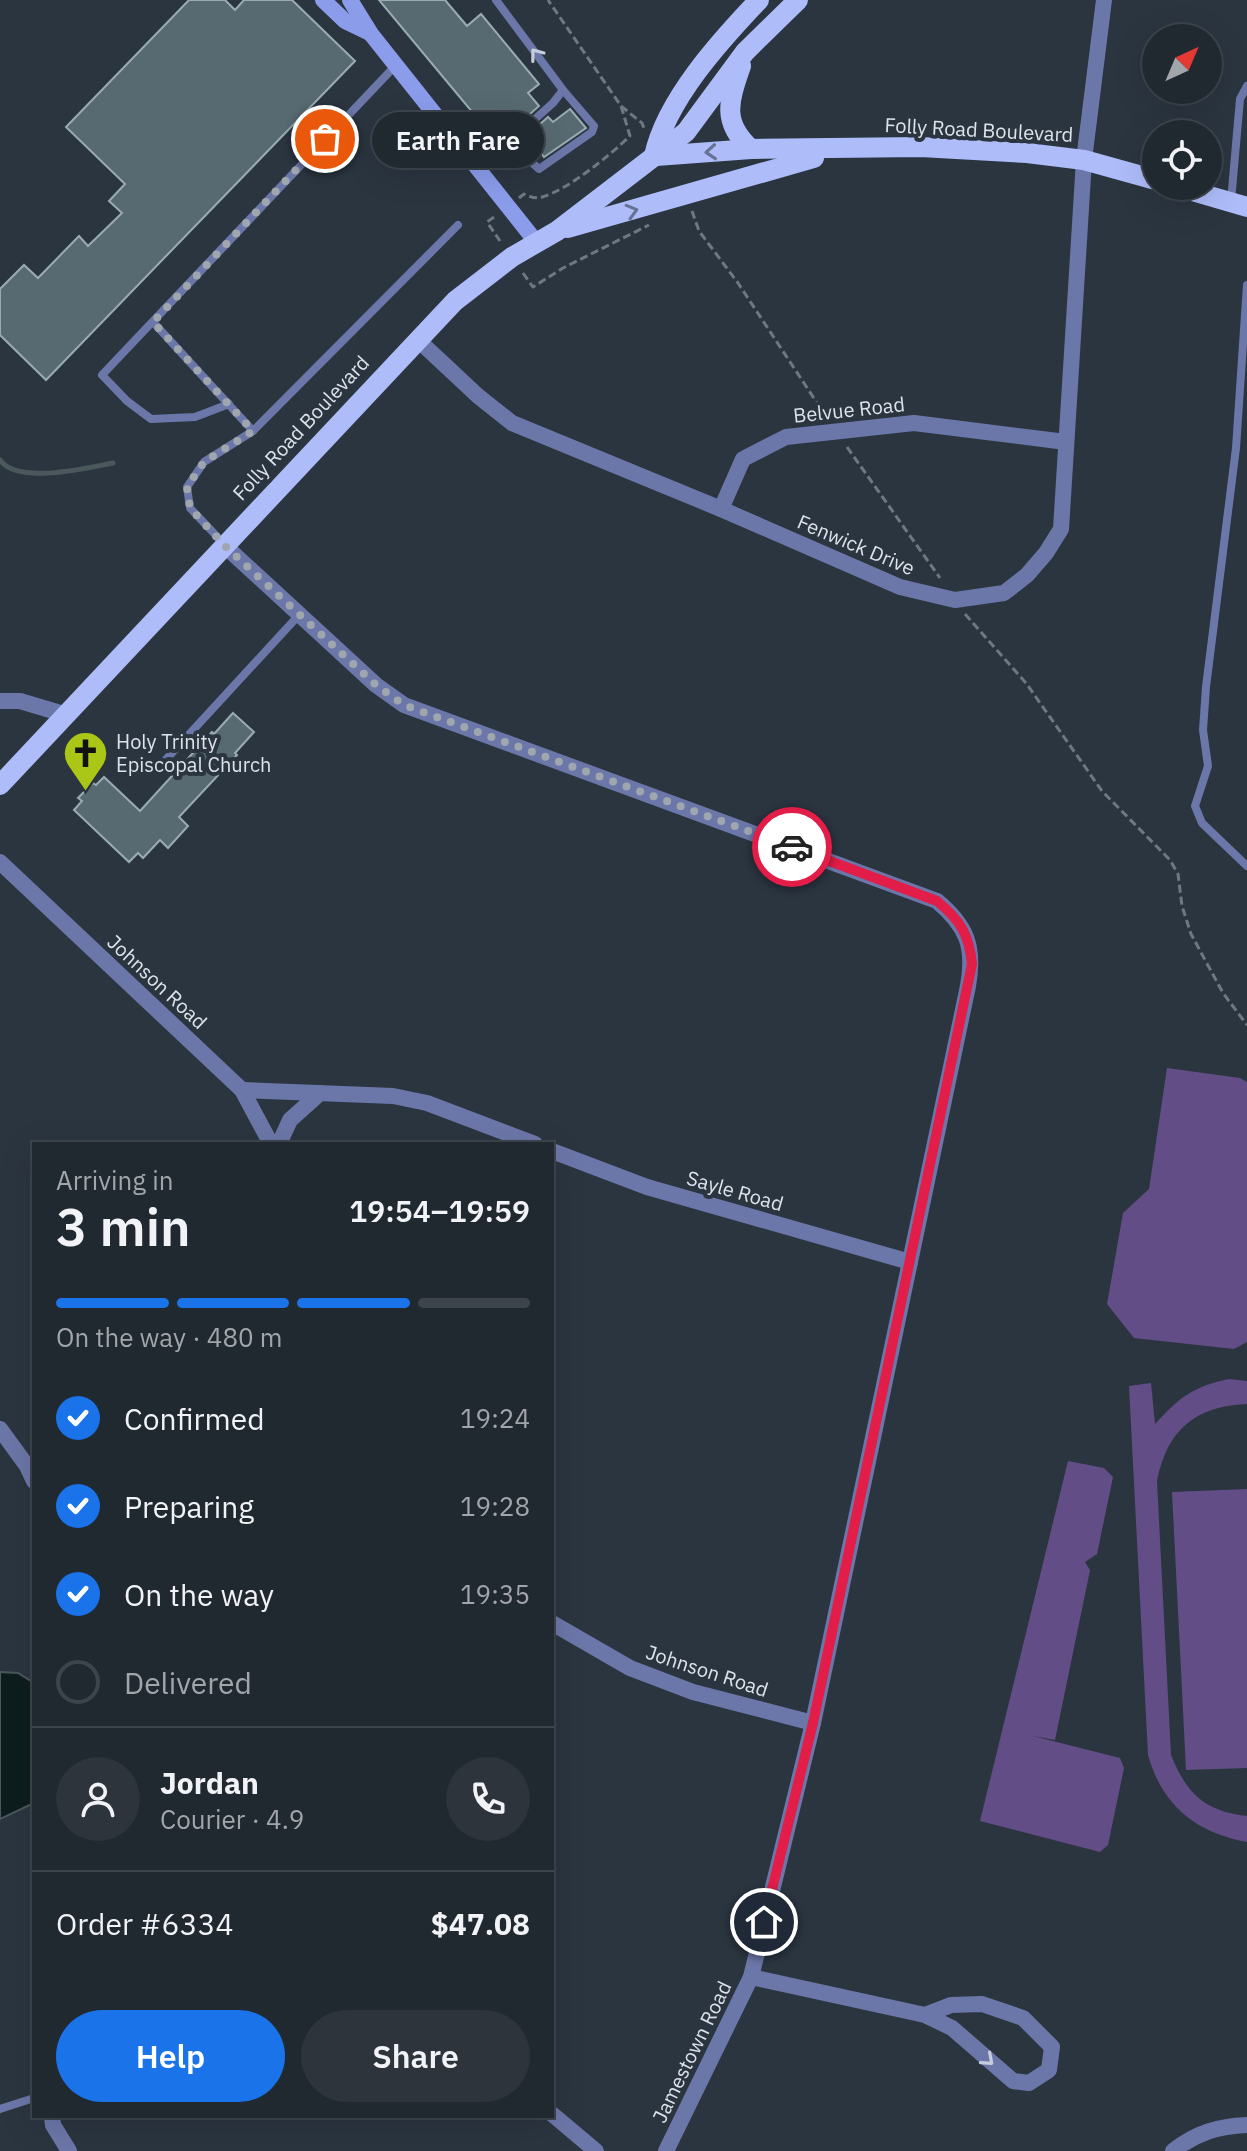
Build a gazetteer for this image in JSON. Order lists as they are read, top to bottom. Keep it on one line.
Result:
{"streets":{"main road":["Folly Road Boulevard"],"street":["Belvue Road","Fenwick Drive","Johnson Road","Sayle Road","Jamestown Road"]},"crossings":[["Folly Road Boulevard","Fenwick Drive"],["Folly Road Boulevard","Jamestown Road"],["Belvue Road","Fenwick Drive"],["Johnson Road","Jamestown Road"],["Sayle Road","Jamestown Road"]],"places":{"other":["Earth Fare"],"church":["Holy Trinity Episcopal Church"]},"north":"top right","page":{"bubble":"Earth Fare","heading":["3 min","Arriving in","19:54–19:59"],"panel":["Jordan","Courier · 4.9","Order #6334","$47.08"],"bar":"On the way · 480 m","list":[["Confirmed","19:24"],["Preparing","19:28"],["On the way","19:35"],"Delivered"],"buttons":["Help","Share"]}}
